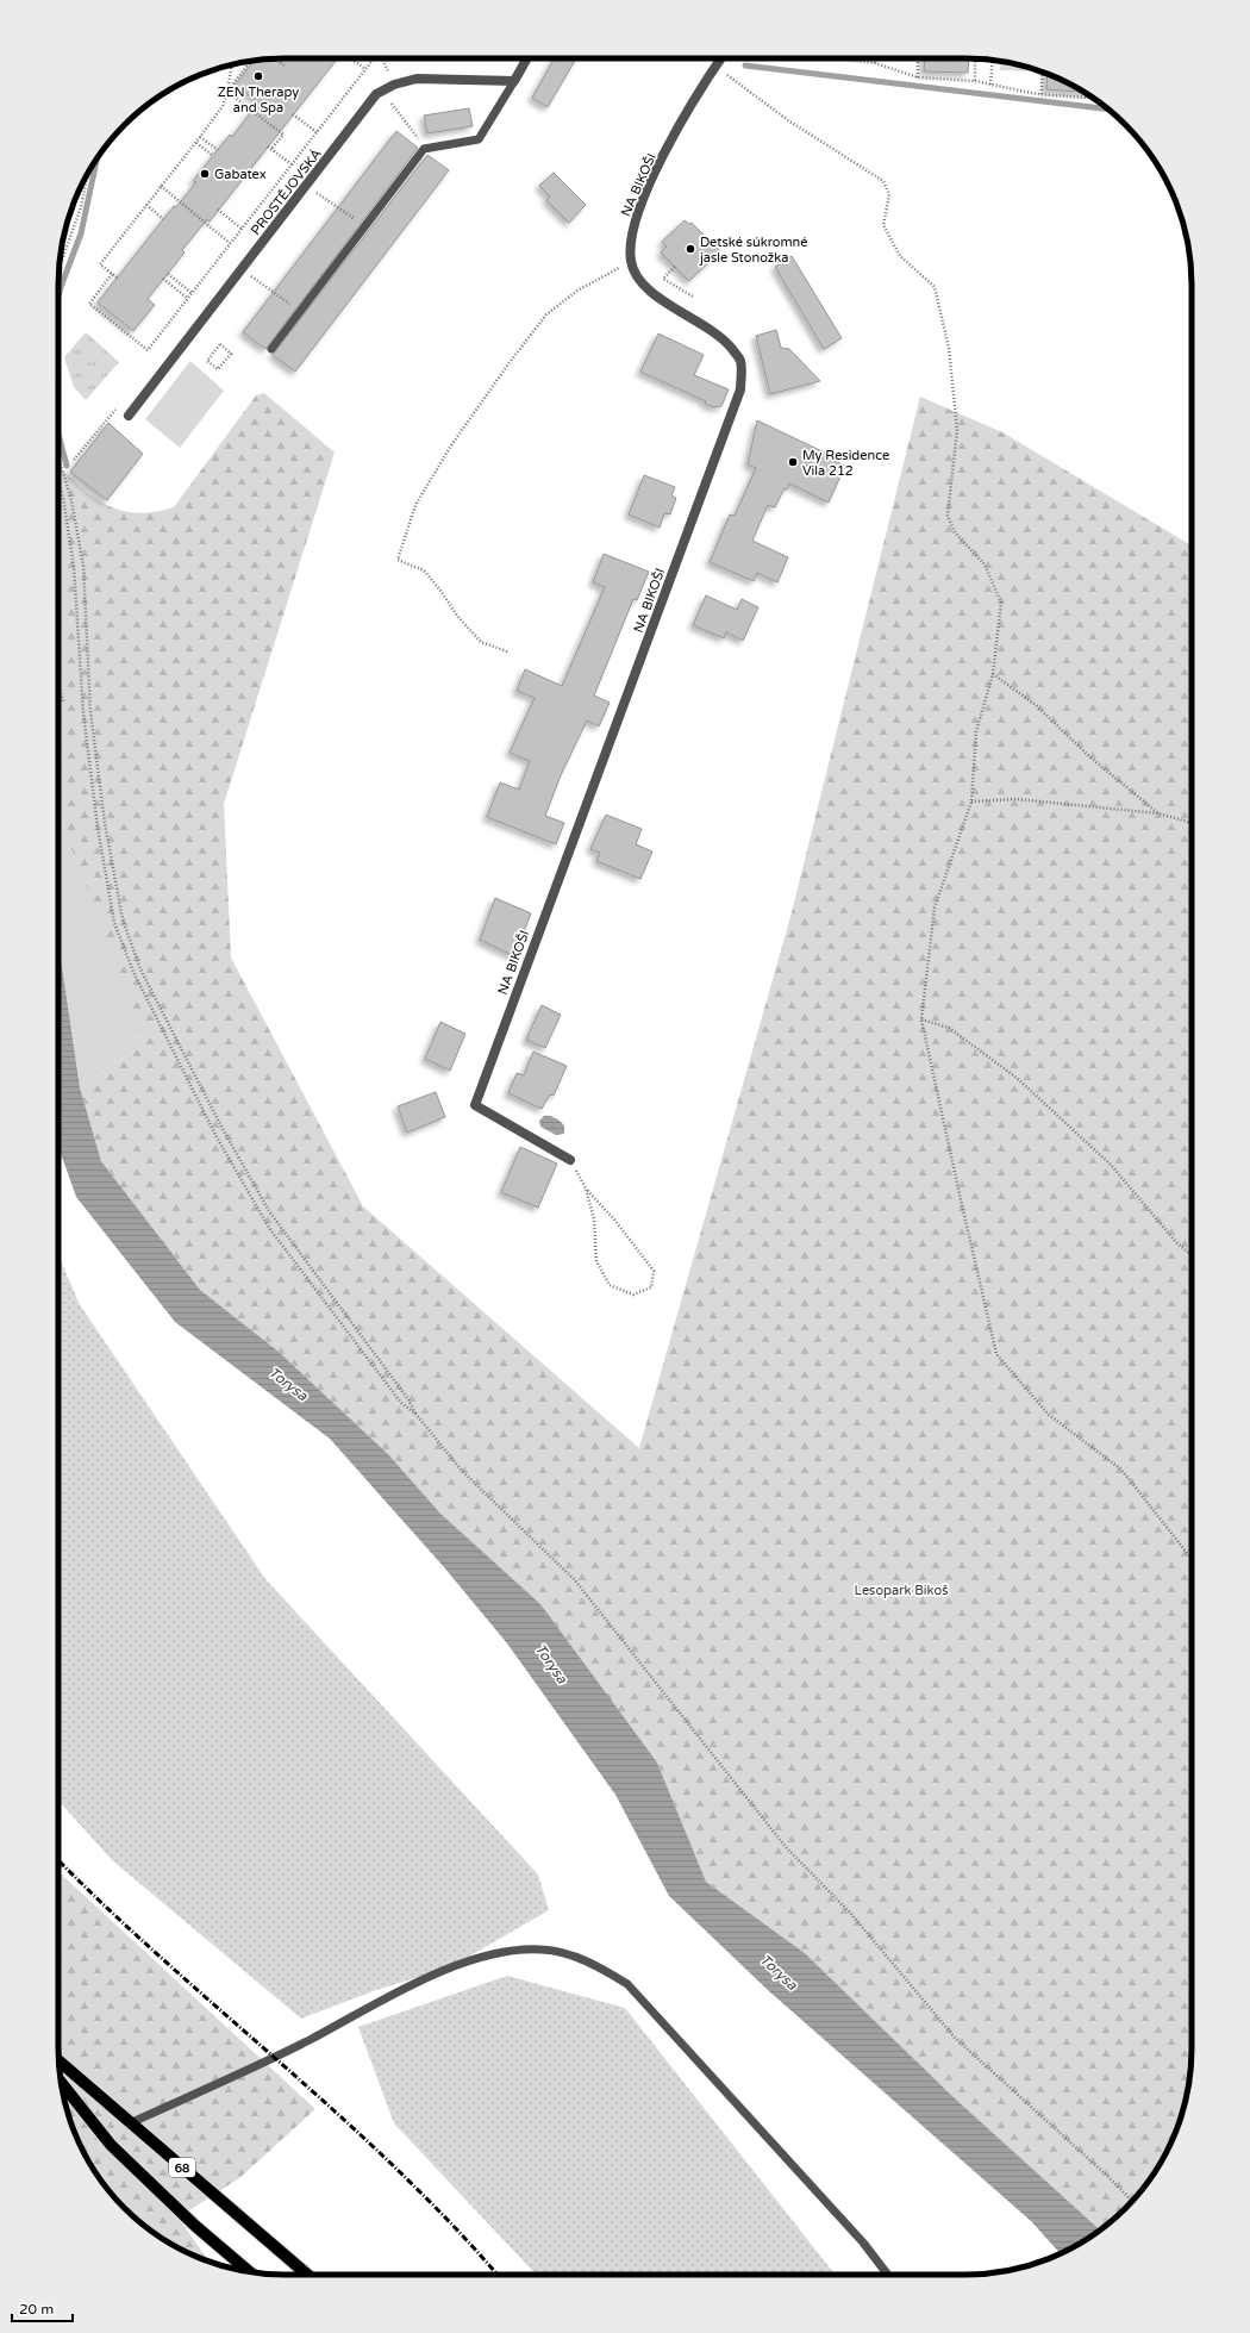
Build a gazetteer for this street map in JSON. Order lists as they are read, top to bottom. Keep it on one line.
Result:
{"streets":{"main road":["68"],"street":["NA BIKOŠI","PROSTĚJOVSKÁ"]},"water":["Torysa"],"parks":["Lesopark Bikoš"],"places":["ZEN Therapy and Spa","Gabatex","Detské súkromné jasle Stonožka","My Residence Vila 212"],"scale_bar":"20 m"}
